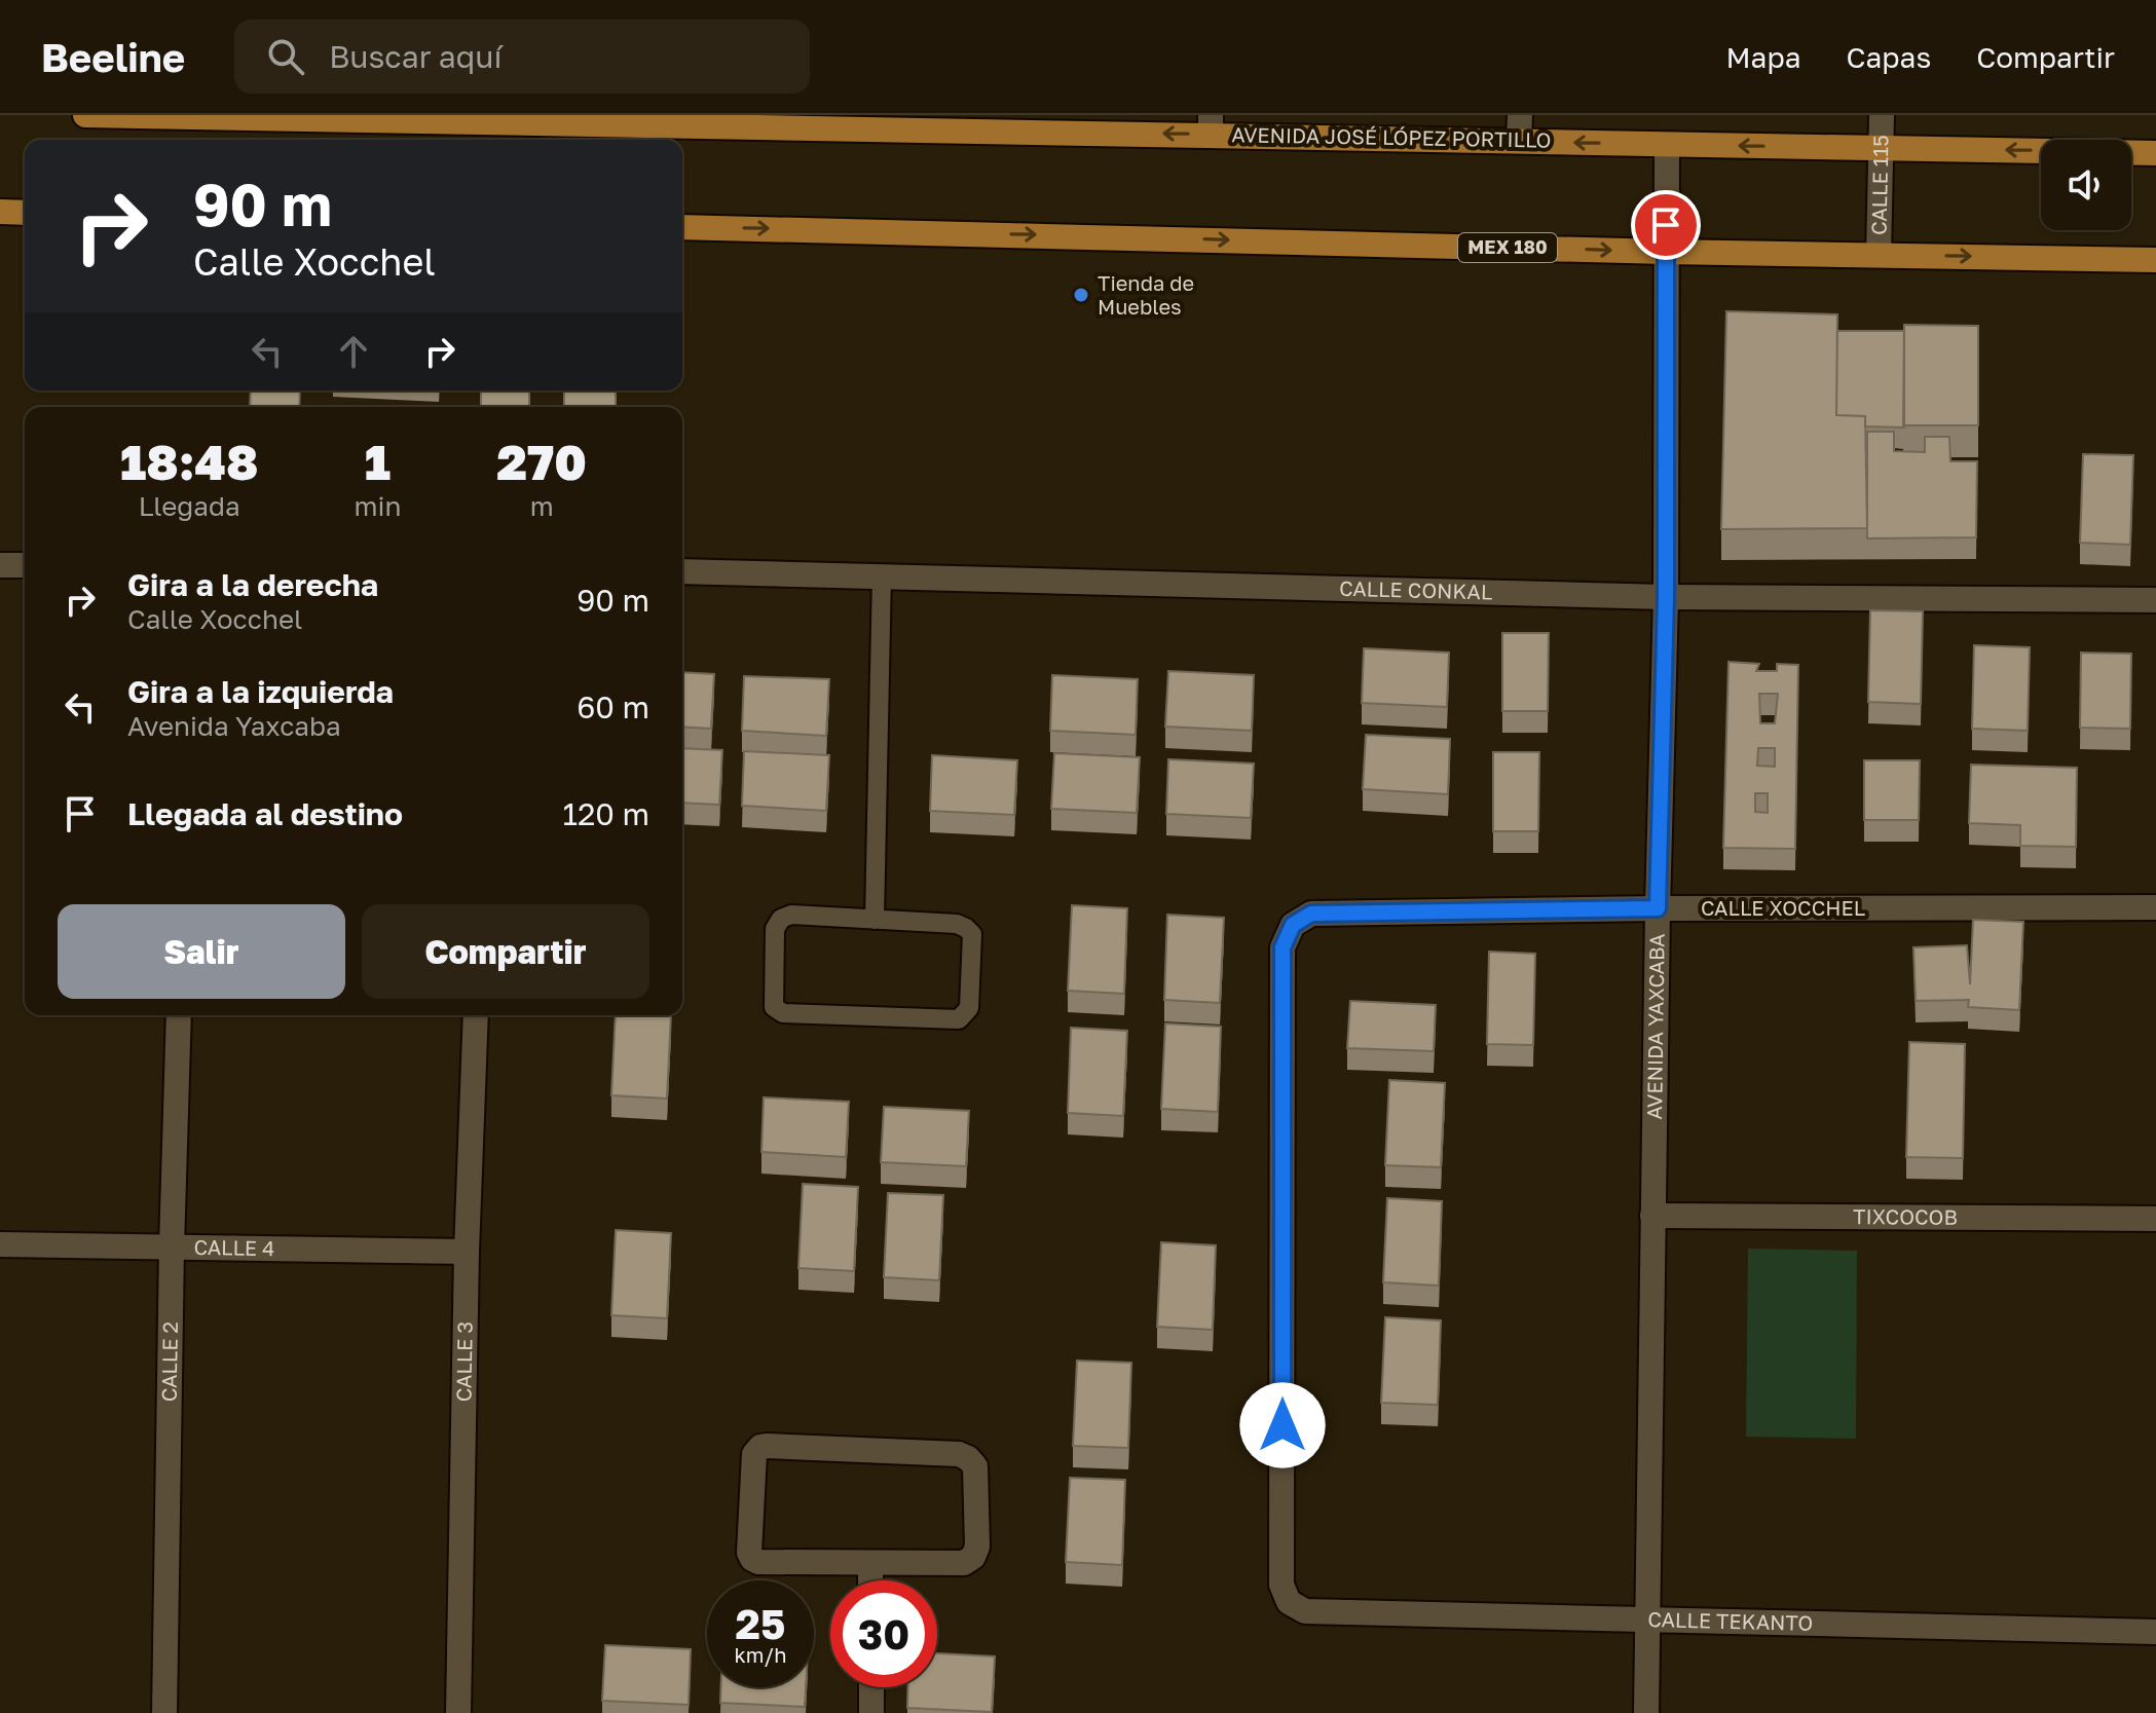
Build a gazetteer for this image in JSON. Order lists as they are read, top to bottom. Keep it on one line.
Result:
{"streets":{"main road":["AVENIDA JOSÉ LÓPEZ PORTILLO","MEX 180"],"street":["CALLE 115","CALLE CONKAL","CALLE XOCCHEL","AVENIDA YAXCABA","TIXCOCOB","CALLE 4","CALLE 2","CALLE 3","CALLE TEKANTO"]},"crossings":[["AVENIDA JOSÉ LÓPEZ PORTILLO","CALLE 115"],["AVENIDA JOSÉ LÓPEZ PORTILLO","AVENIDA YAXCABA"],["CALLE 115","MEX 180"],["MEX 180","AVENIDA YAXCABA"],["CALLE CONKAL","AVENIDA YAXCABA"],["CALLE XOCCHEL","AVENIDA YAXCABA"],["CALLE XOCCHEL","CALLE TEKANTO"],["AVENIDA YAXCABA","TIXCOCOB"],["AVENIDA YAXCABA","CALLE TEKANTO"],["CALLE 4","CALLE 2"],["CALLE 4","CALLE 3"]],"places":["Tienda de Muebles"],"page":{"header":"Beeline","search":"Buscar aquí","nav":["Mapa","Capas","Compartir"],"turn":["90 m","Calle Xocchel"],"eta":["18:48","Llegada","1","min","270","m"],"list":[{"name":"Gira a la derecha","note":"Calle Xocchel","value":"90 m"},{"name":"Gira a la izquierda","note":"Avenida Yaxcaba","value":"60 m"},{"name":"Llegada al destino","value":"120 m"}],"buttons":["Salir","Compartir"],"speed":"25 km/h","limit":"30"}}
